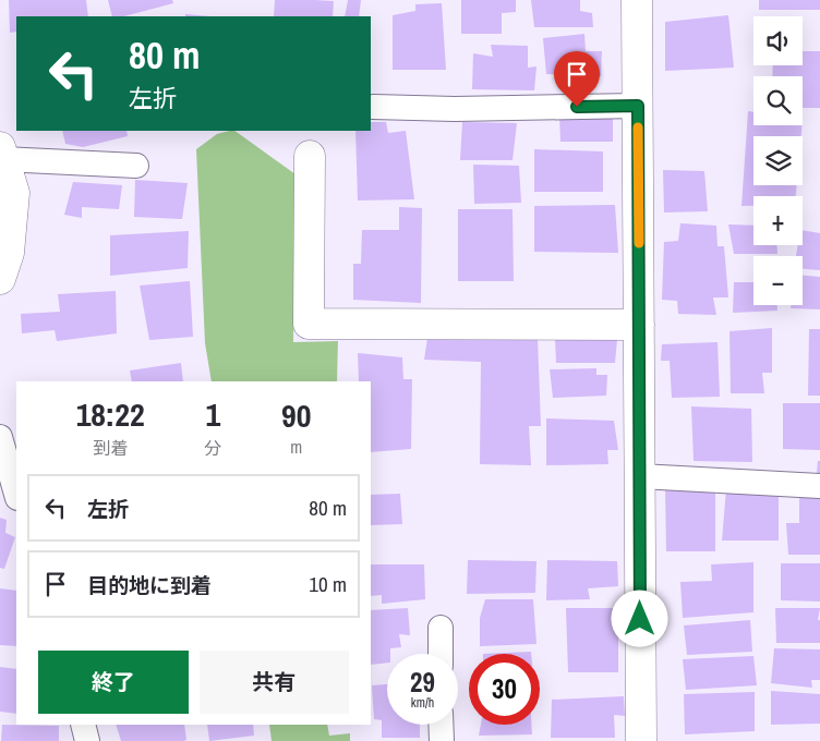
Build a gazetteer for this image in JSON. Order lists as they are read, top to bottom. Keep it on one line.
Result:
{"page":{"map_buttons":["+","−"],"turn":["80 m","左折"],"eta":["18:22","到着","1","分","90","m"],"list":[{"name":"左折","value":"80 m"},{"name":"目的地に到着","value":"10 m"}],"buttons":["終了","共有"],"speed":"29 km/h","limit":"30"}}
